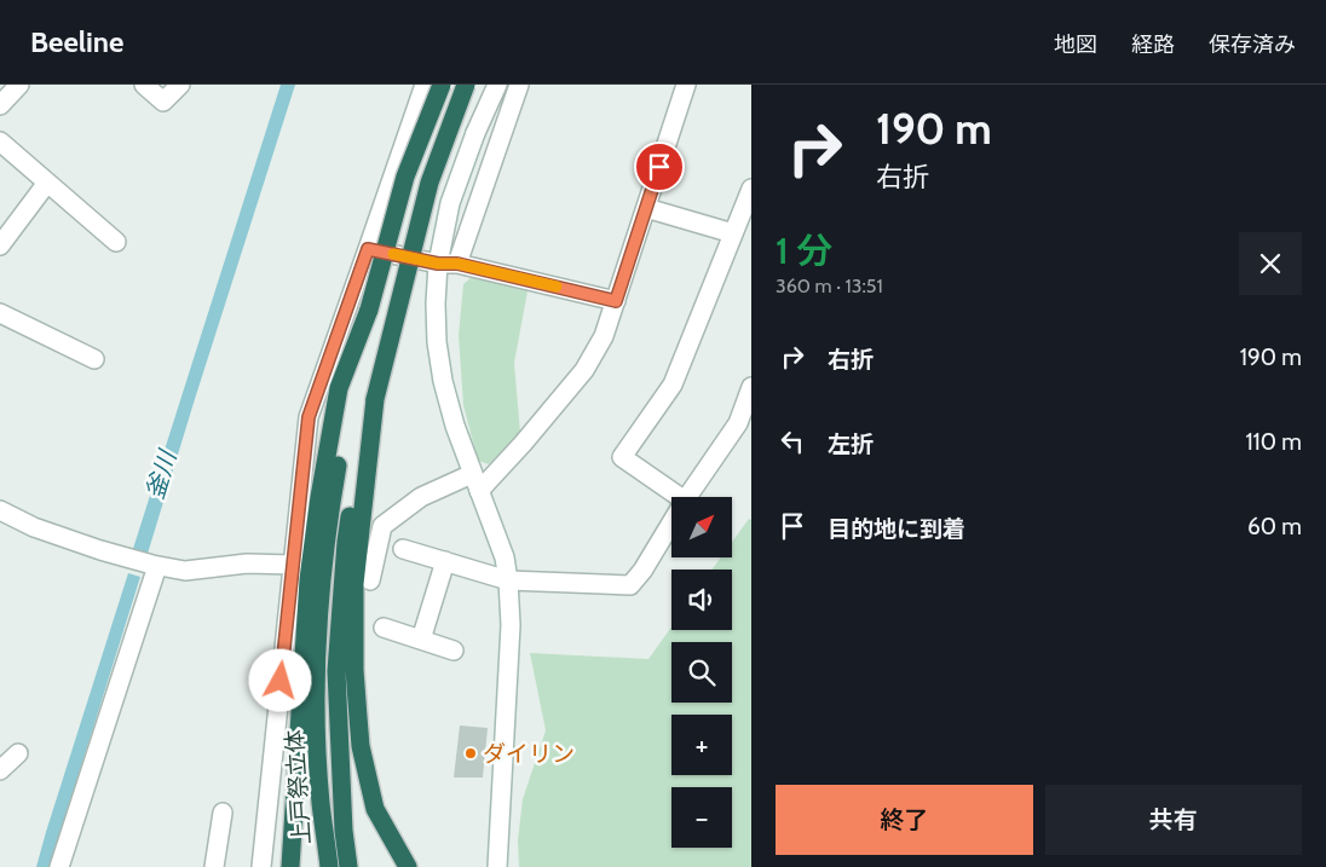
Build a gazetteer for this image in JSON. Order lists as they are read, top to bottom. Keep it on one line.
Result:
{"streets":{"highway":["上戸祭立体"]},"water":["釜川"],"places":["ダイリン"],"north":"top right","page":{"header":"Beeline","nav":["地図","経路","保存済み"],"turn":["190 m","右折"],"heading":["1 分","360 m · 13:51"],"list":[{"name":"右折","value":"190 m"},{"name":"左折","value":"110 m"},{"name":"目的地に到着","value":"60 m"}],"map_buttons":["+","−"],"buttons":["終了","共有"]}}
